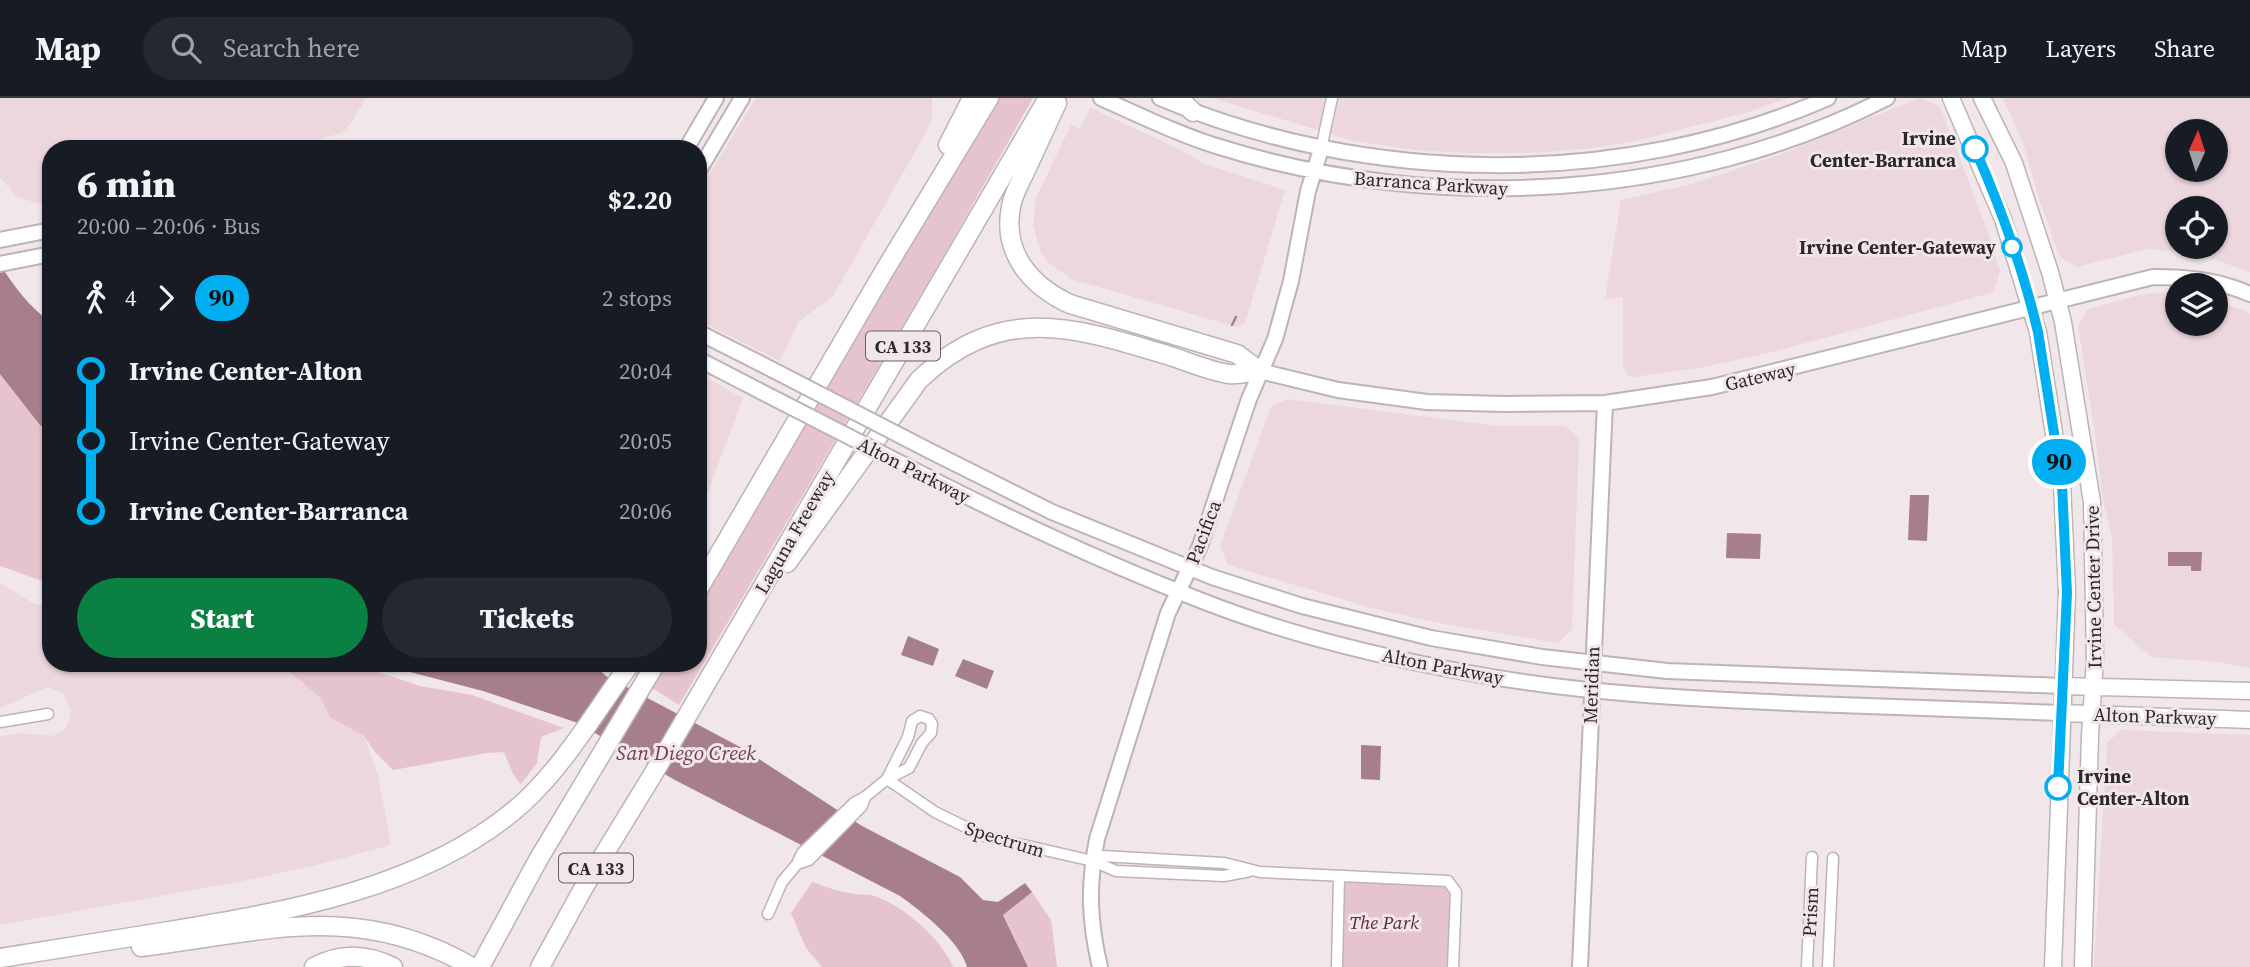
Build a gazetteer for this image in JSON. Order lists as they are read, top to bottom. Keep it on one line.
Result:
{"streets":{"highway":["CA 133","Laguna Freeway"],"main road":["Barranca Parkway","Gateway","Alton Parkway","Pacifica","Irvine Center Drive","Meridian"],"street":["Spectrum","Prism"]},"crossings":[["Barranca Parkway","Pacifica"],["Gateway","Pacifica"],["Gateway","Irvine Center Drive"],["Gateway","Meridian"],["Alton Parkway","Pacifica"],["Alton Parkway","Irvine Center Drive"],["Alton Parkway","Meridian"],["Pacifica","Spectrum"]],"water":["San Diego Creek"],"parks":["The Park"],"places":["Irvine Center-Barranca","Irvine Center-Gateway","Irvine Center-Alton"],"lines":["bus line 90"],"north":"top","page":{"header":"Map","search":"Search here","nav":["Map","Layers","Share"],"on_map":"90","heading":["6 min","20:00 – 20:06 · Bus","$2.20"],"legs":["4","90","2 stops"],"list":[{"name":"Irvine Center-Alton","value":"20:04"},{"name":"Irvine Center-Gateway","value":"20:05"},{"name":"Irvine Center-Barranca","value":"20:06"}],"buttons":["Start","Tickets"]}}
